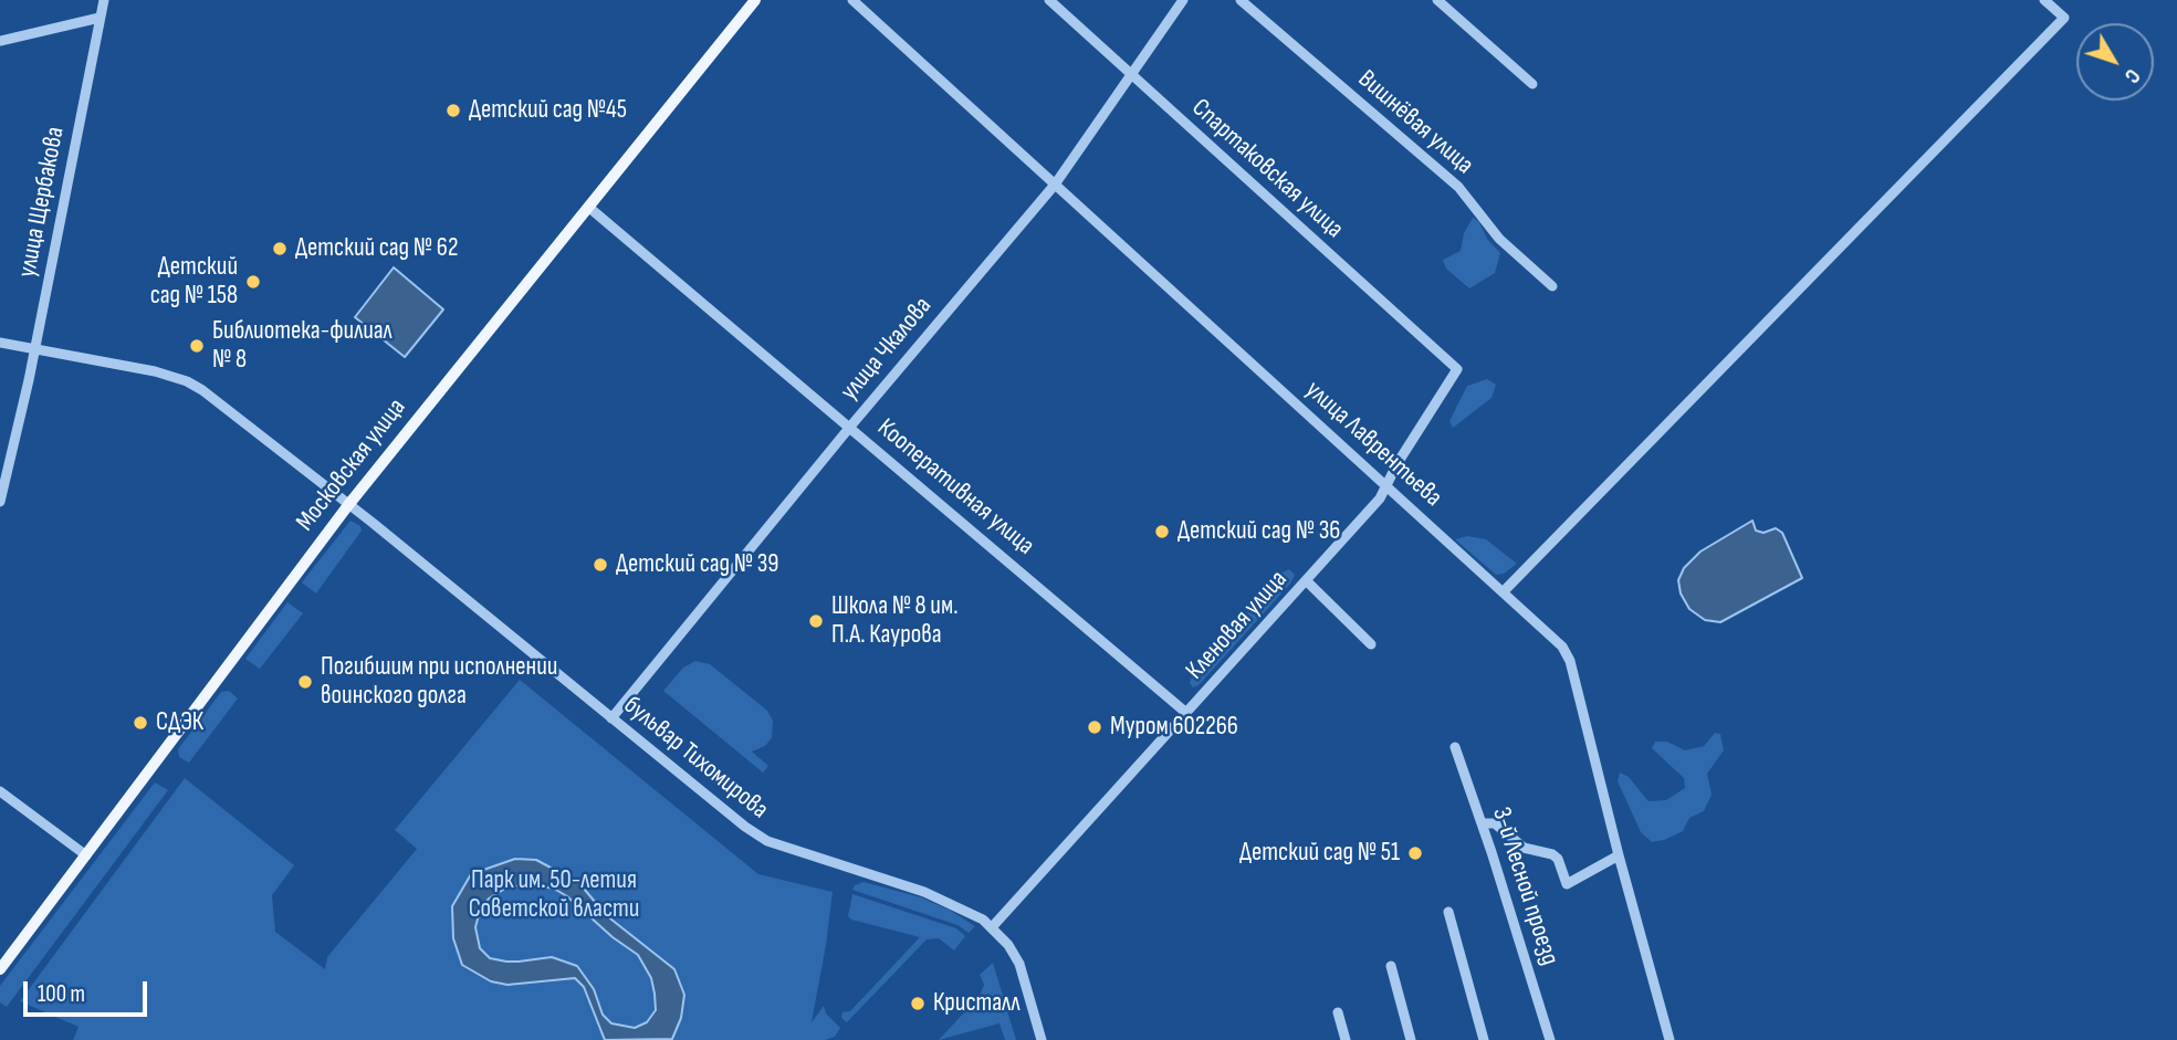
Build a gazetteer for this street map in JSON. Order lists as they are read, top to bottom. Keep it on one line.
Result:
{"streets":{"main road":["Московская улица"],"street":["Вишнёвая улица","Спартаковская улица","улица Щербакова","улица Чкалова","улица Лаврентьева","Кооперативная улица","Кленовая улица","бульвар Тихомирова","3-й Лесной проезд"]},"crossings":[["Спартаковская улица","улица Чкалова"],["Спартаковская улица","Кленовая улица"],["улица Щербакова","бульвар Тихомирова"],["улица Чкалова","улица Лаврентьева"],["улица Чкалова","Кооперативная улица"],["улица Чкалова","бульвар Тихомирова"],["улица Лаврентьева","Кленовая улица"],["Московская улица","Кооперативная улица"],["Московская улица","бульвар Тихомирова"],["Кооперативная улица","Кленовая улица"],["Кленовая улица","бульвар Тихомирова"]],"parks":["Парк им. 50-летия Советской власти"],"places":["Детский сад №45","Детский сад № 62","Детский сад № 158","Библиотека-филиал № 8","Детский сад № 36","Детский сад № 39","Школа № 8 им. П.А. Каурова","Погибшим при исполнении воинского долга","СДЭК","Муром 602266","Детский сад № 51","Кристалл"],"scale_bar":"100 m","north":"bottom right"}
